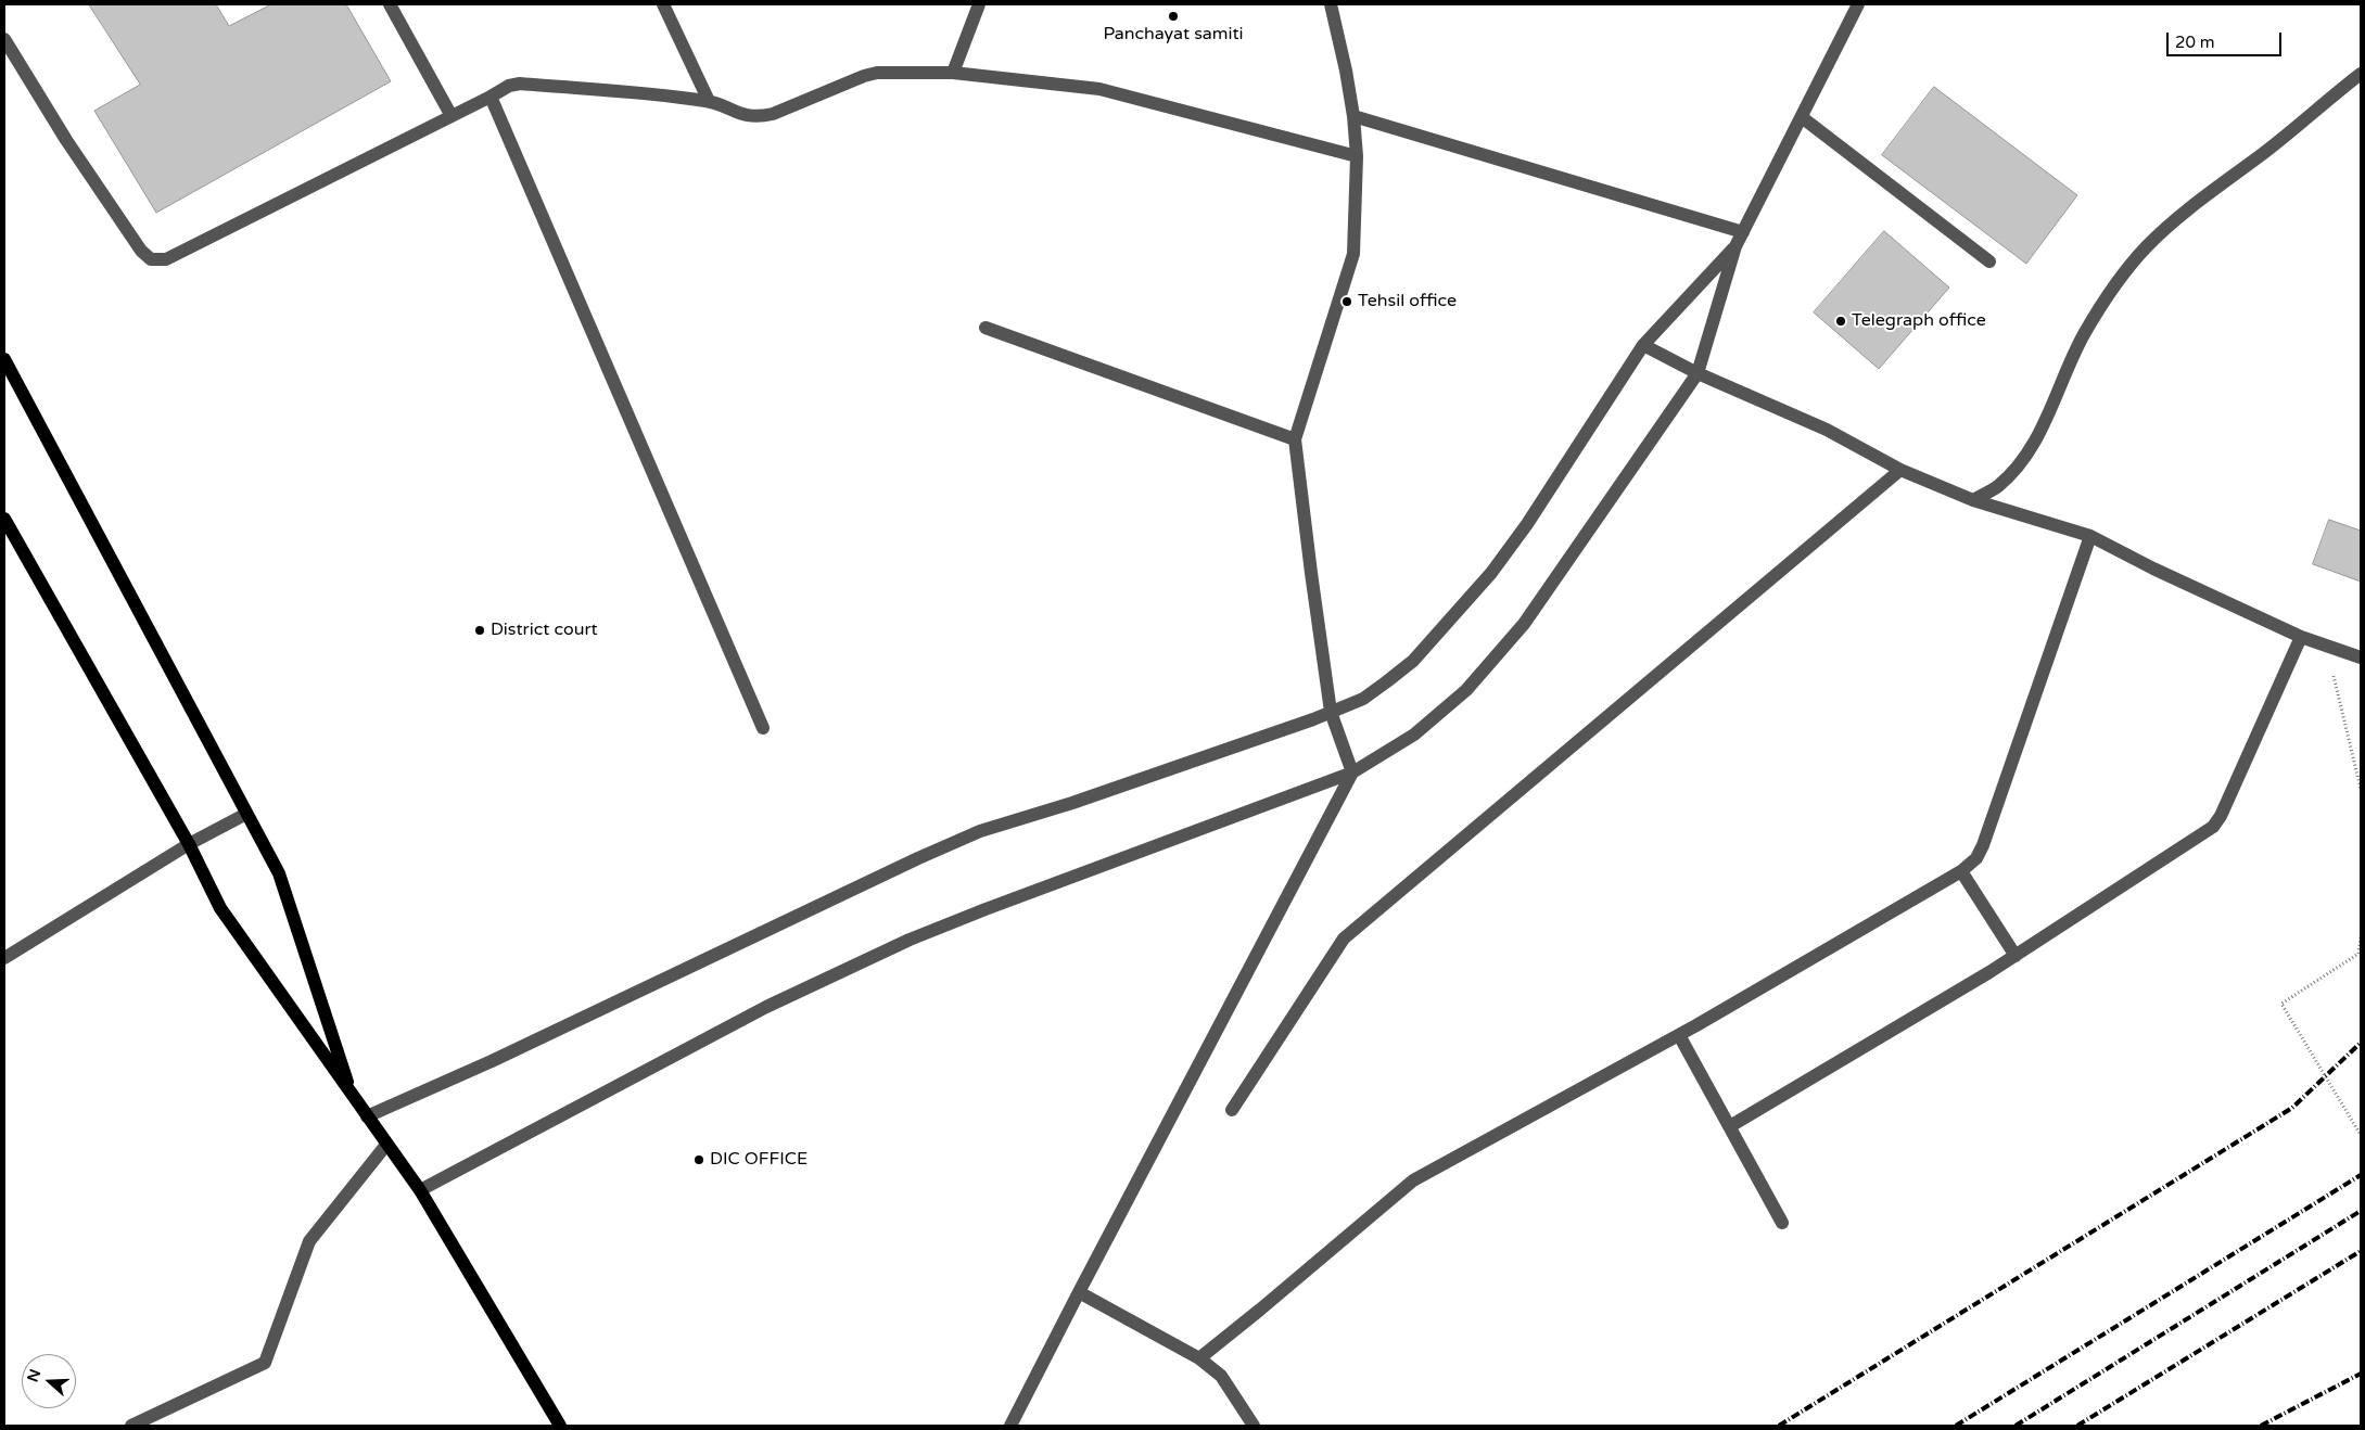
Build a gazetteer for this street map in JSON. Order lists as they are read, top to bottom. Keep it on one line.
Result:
{"places":["Panchayat samiti","Tehsil office","Telegraph office","District court","DIC OFFICE"],"scale_bar":"20 m","north":"left"}
